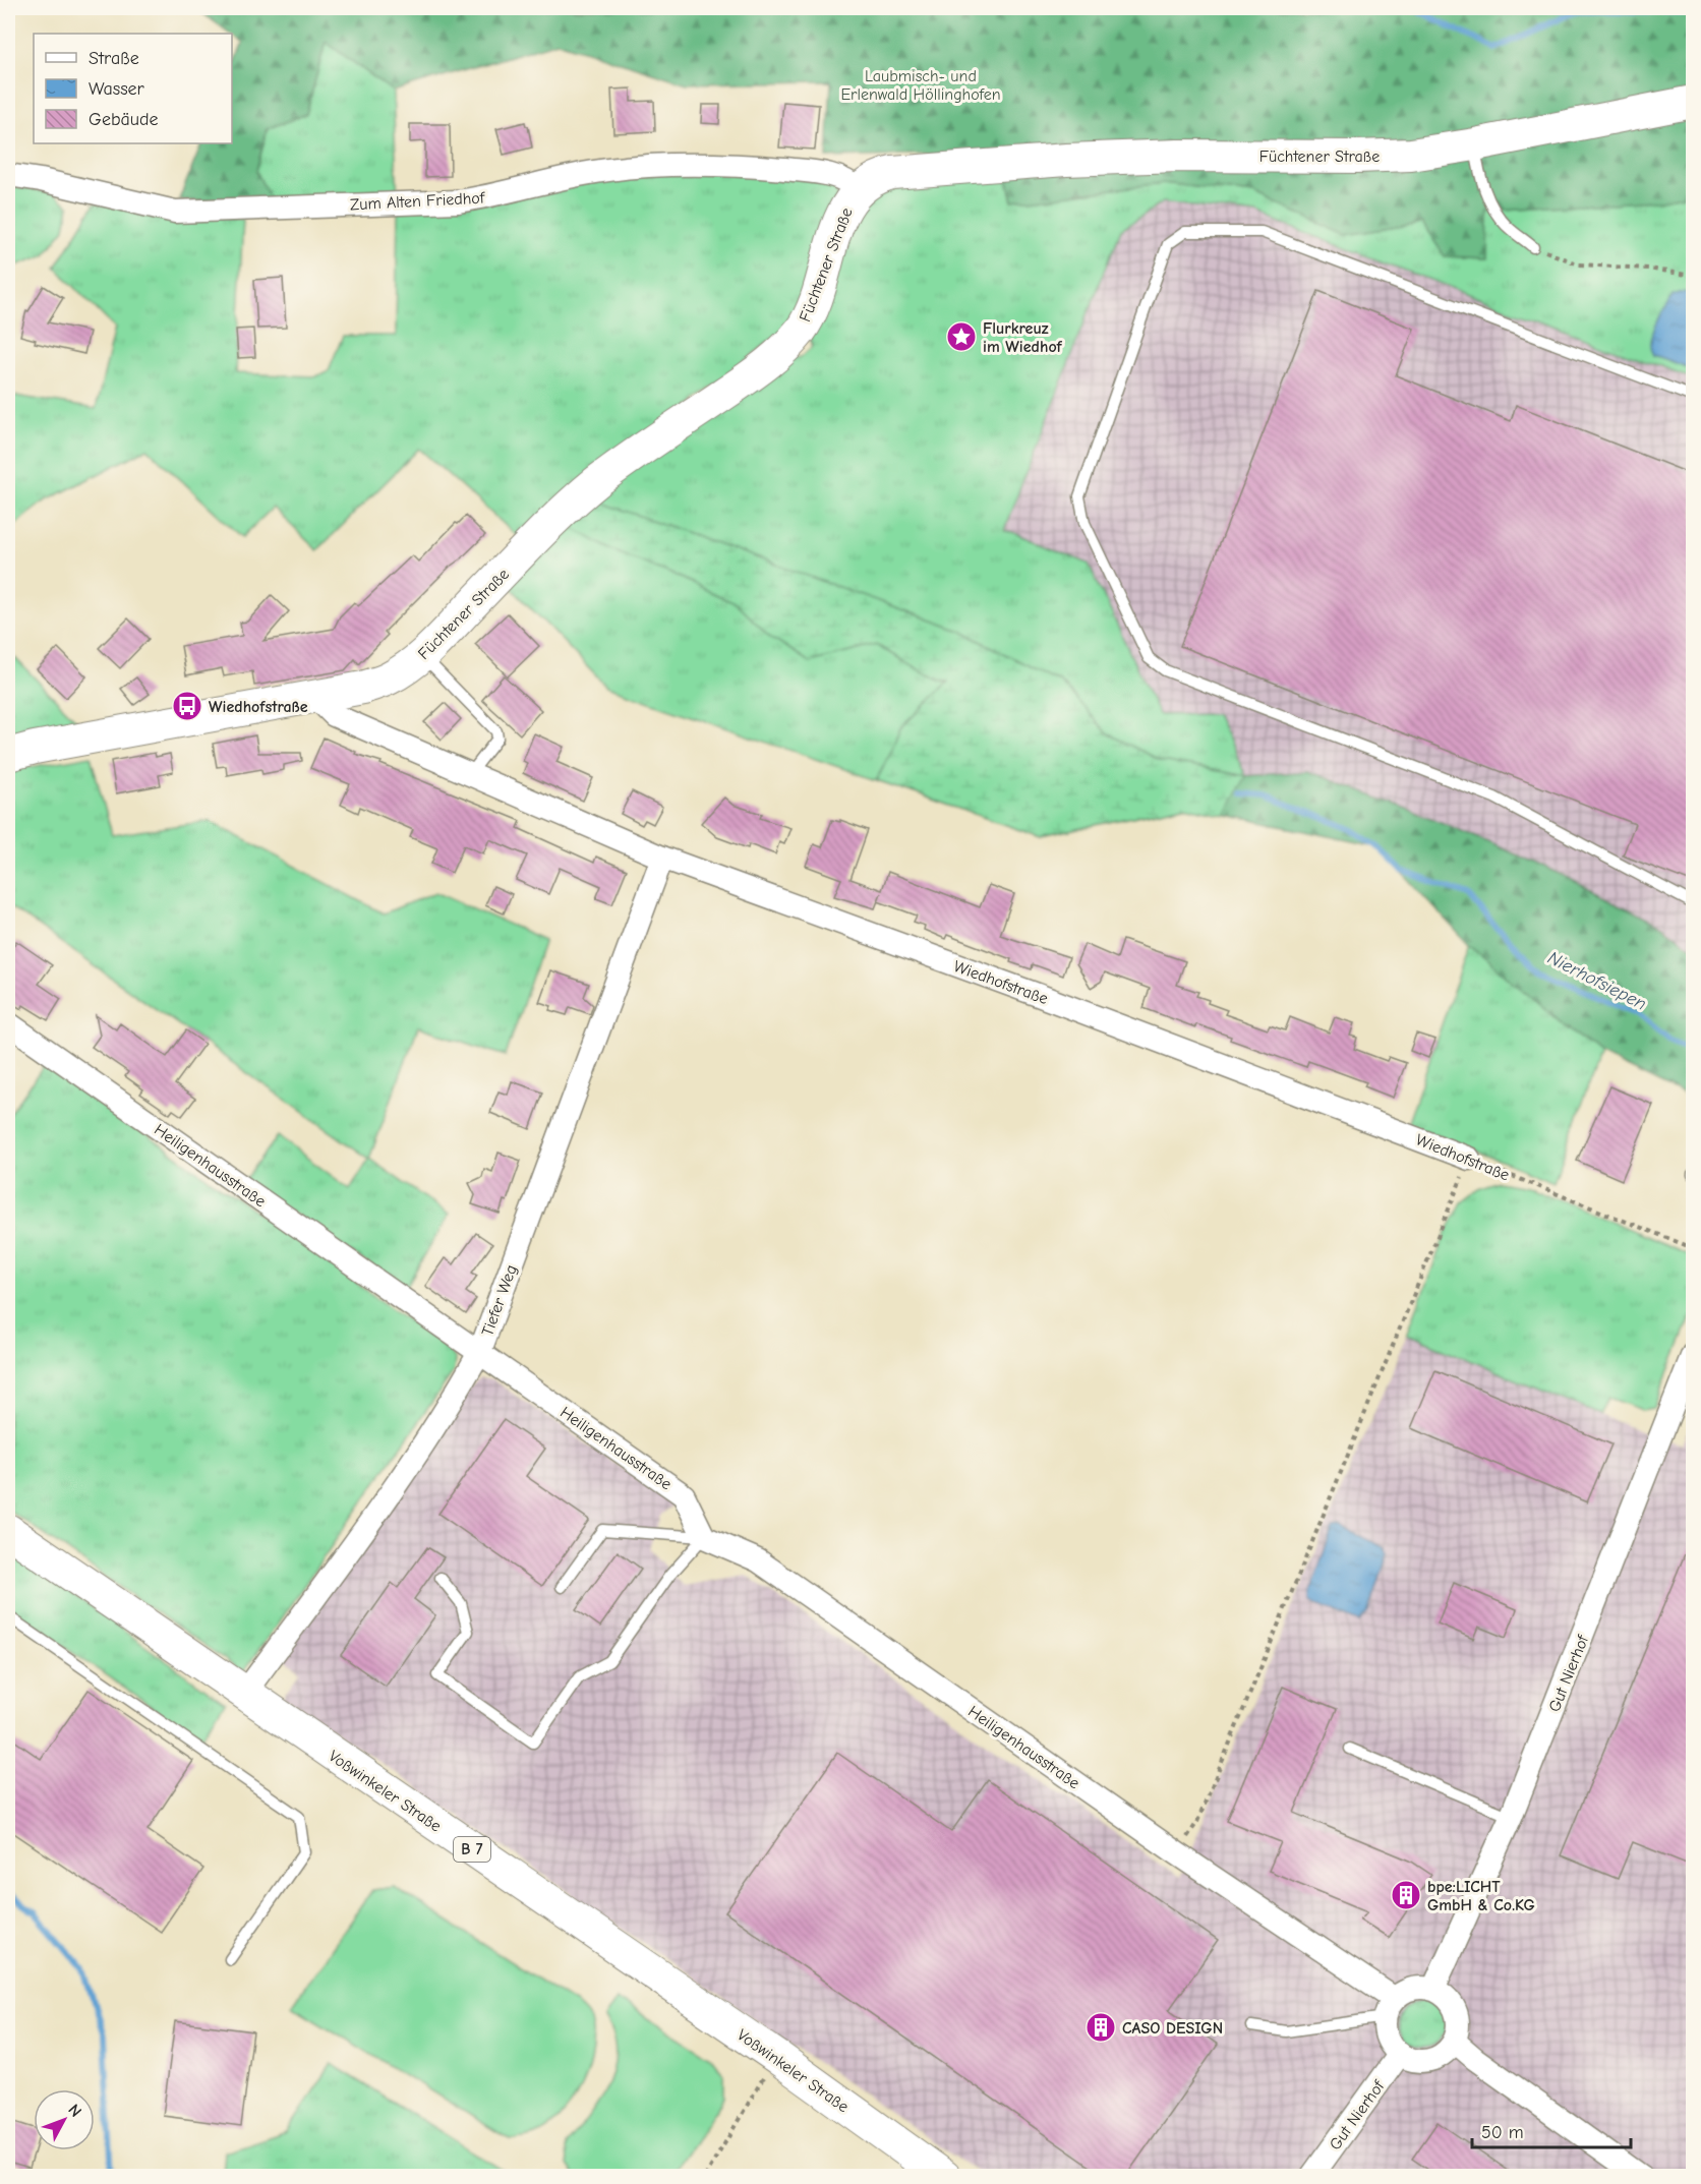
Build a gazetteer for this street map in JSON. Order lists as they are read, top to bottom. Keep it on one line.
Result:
{"streets":{"main road":["Voßwinkeler Straße","B 7"],"street":["Füchtener Straße","Zum Alten Friedhof","Wiedhofstraße","Heiligenhausstraße","Tiefer Weg","Gut Nierhof"]},"crossings":[["Füchtener Straße","Zum Alten Friedhof"],["Füchtener Straße","Wiedhofstraße"],["Wiedhofstraße","Tiefer Weg"],["Heiligenhausstraße","Tiefer Weg"],["Heiligenhausstraße","Gut Nierhof"],["Tiefer Weg","Voßwinkeler Straße"]],"water":["Nierhofsiepen"],"parks":["Laubmisch- und Erlenwald Höllinghofen"],"places":{"place":["Flurkreuz im Wiedhof"],"bus stop":["Wiedhofstraße"],"building":["bpe:LICHT GmbH & Co.KG","CASO DESIGN"]},"legend":["Straße","Wasser","Gebäude"],"scale_bar":"50 m","north":"top right"}
